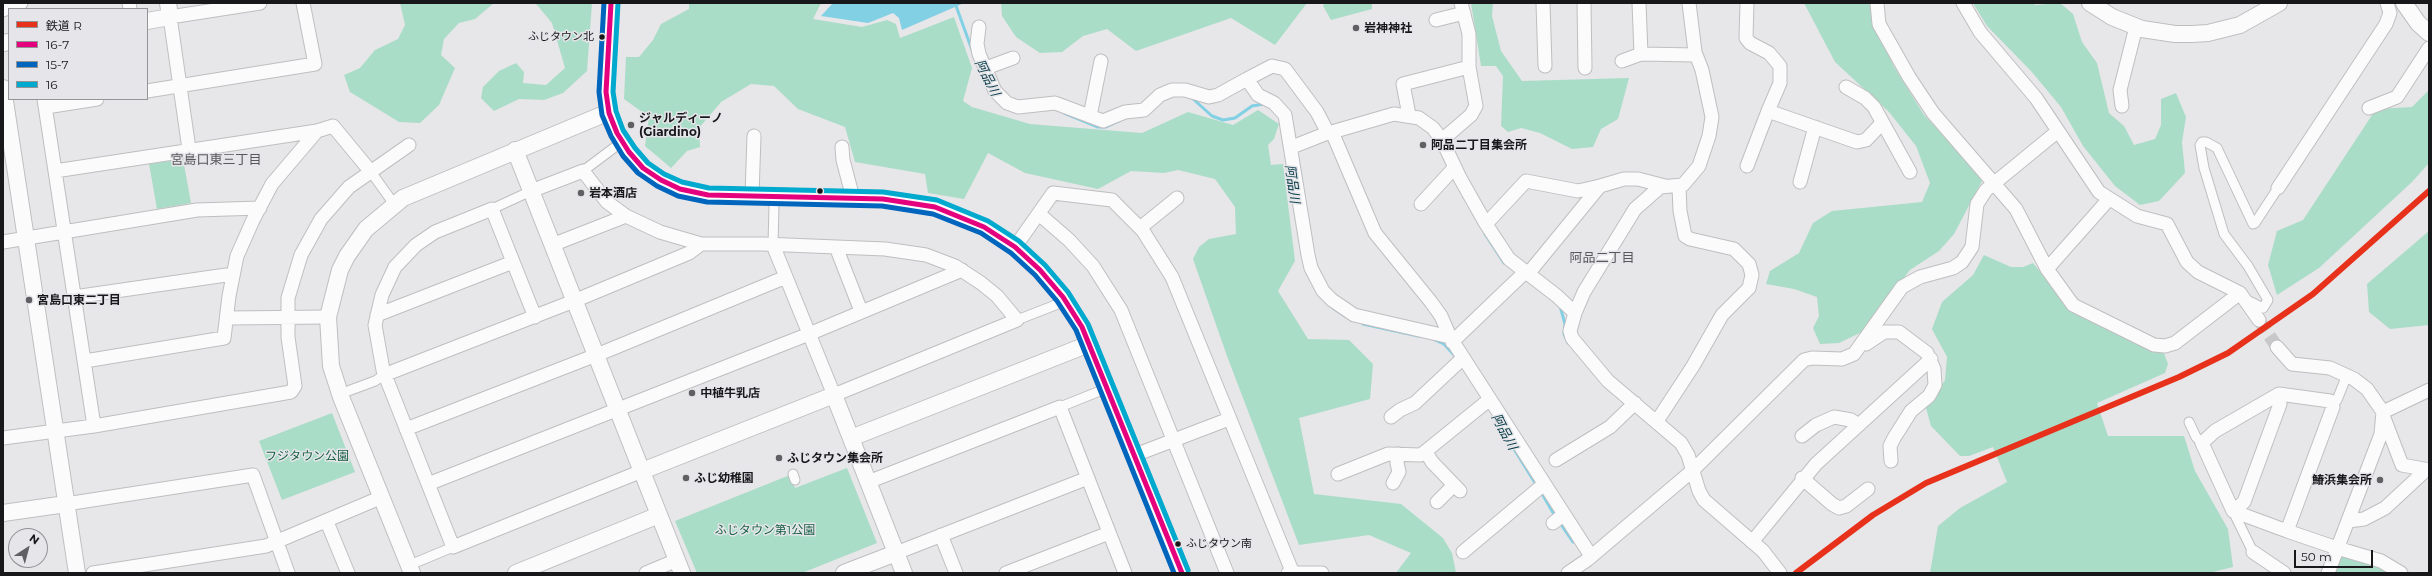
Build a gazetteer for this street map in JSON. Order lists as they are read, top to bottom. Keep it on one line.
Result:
{"districts":["宮島口東三丁目","阿品二丁目"],"water":["阿品川"],"parks":["フジタウン公園","ふじタウン第1公園"],"places":["岩神神社","ふじタウン北","ジャルディーノ (Giardino)","阿品二丁目集会所","岩本酒店","宮島口東二丁目","中植牛乳店","ふじタウン集会所","ふじ幼稚園","鰆浜集会所","ふじタウン南"],"lines":["transit line 16-7","transit line 15-7","transit line 16","rail line R"],"legend":["鉄道 R","16-7","15-7","16"],"scale_bar":"50 m","north":"top right"}
